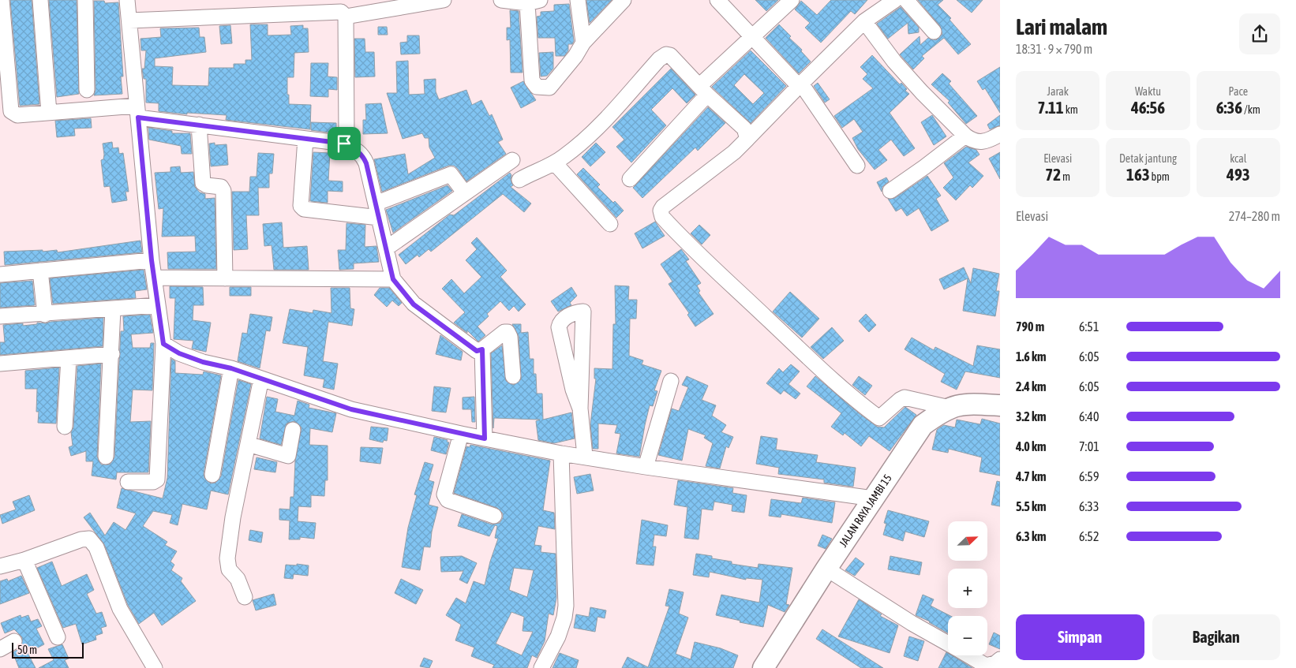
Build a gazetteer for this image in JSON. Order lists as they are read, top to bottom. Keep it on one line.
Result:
{"streets":{"highway":["JALAN RAYA JAMBI 15"]},"scale_bar":"50 m","north":"top right","page":{"heading":["Lari malam","18:31 · 9 × 790 m"],"stats":[["Jarak","7.11 km"],["Waktu","46:56"],["Pace","6:36 /km"],["Elevasi","72 m"],["Detak jantung","163 bpm"],["kcal","493"]],"chart":["Elevasi","274–280 m"],"list":[{"name":"790 m","note":"6:51"},{"name":"1.6 km","note":"6:05"},{"name":"2.4 km","note":"6:05"},{"name":"3.2 km","note":"6:40"},{"name":"4.0 km","note":"7:01"},{"name":"4.7 km","note":"6:59"},{"name":"5.5 km","note":"6:33"},{"name":"6.3 km","note":"6:52"}],"map_buttons":["+","−"],"buttons":["Simpan","Bagikan"],"scale":"50 m"}}
